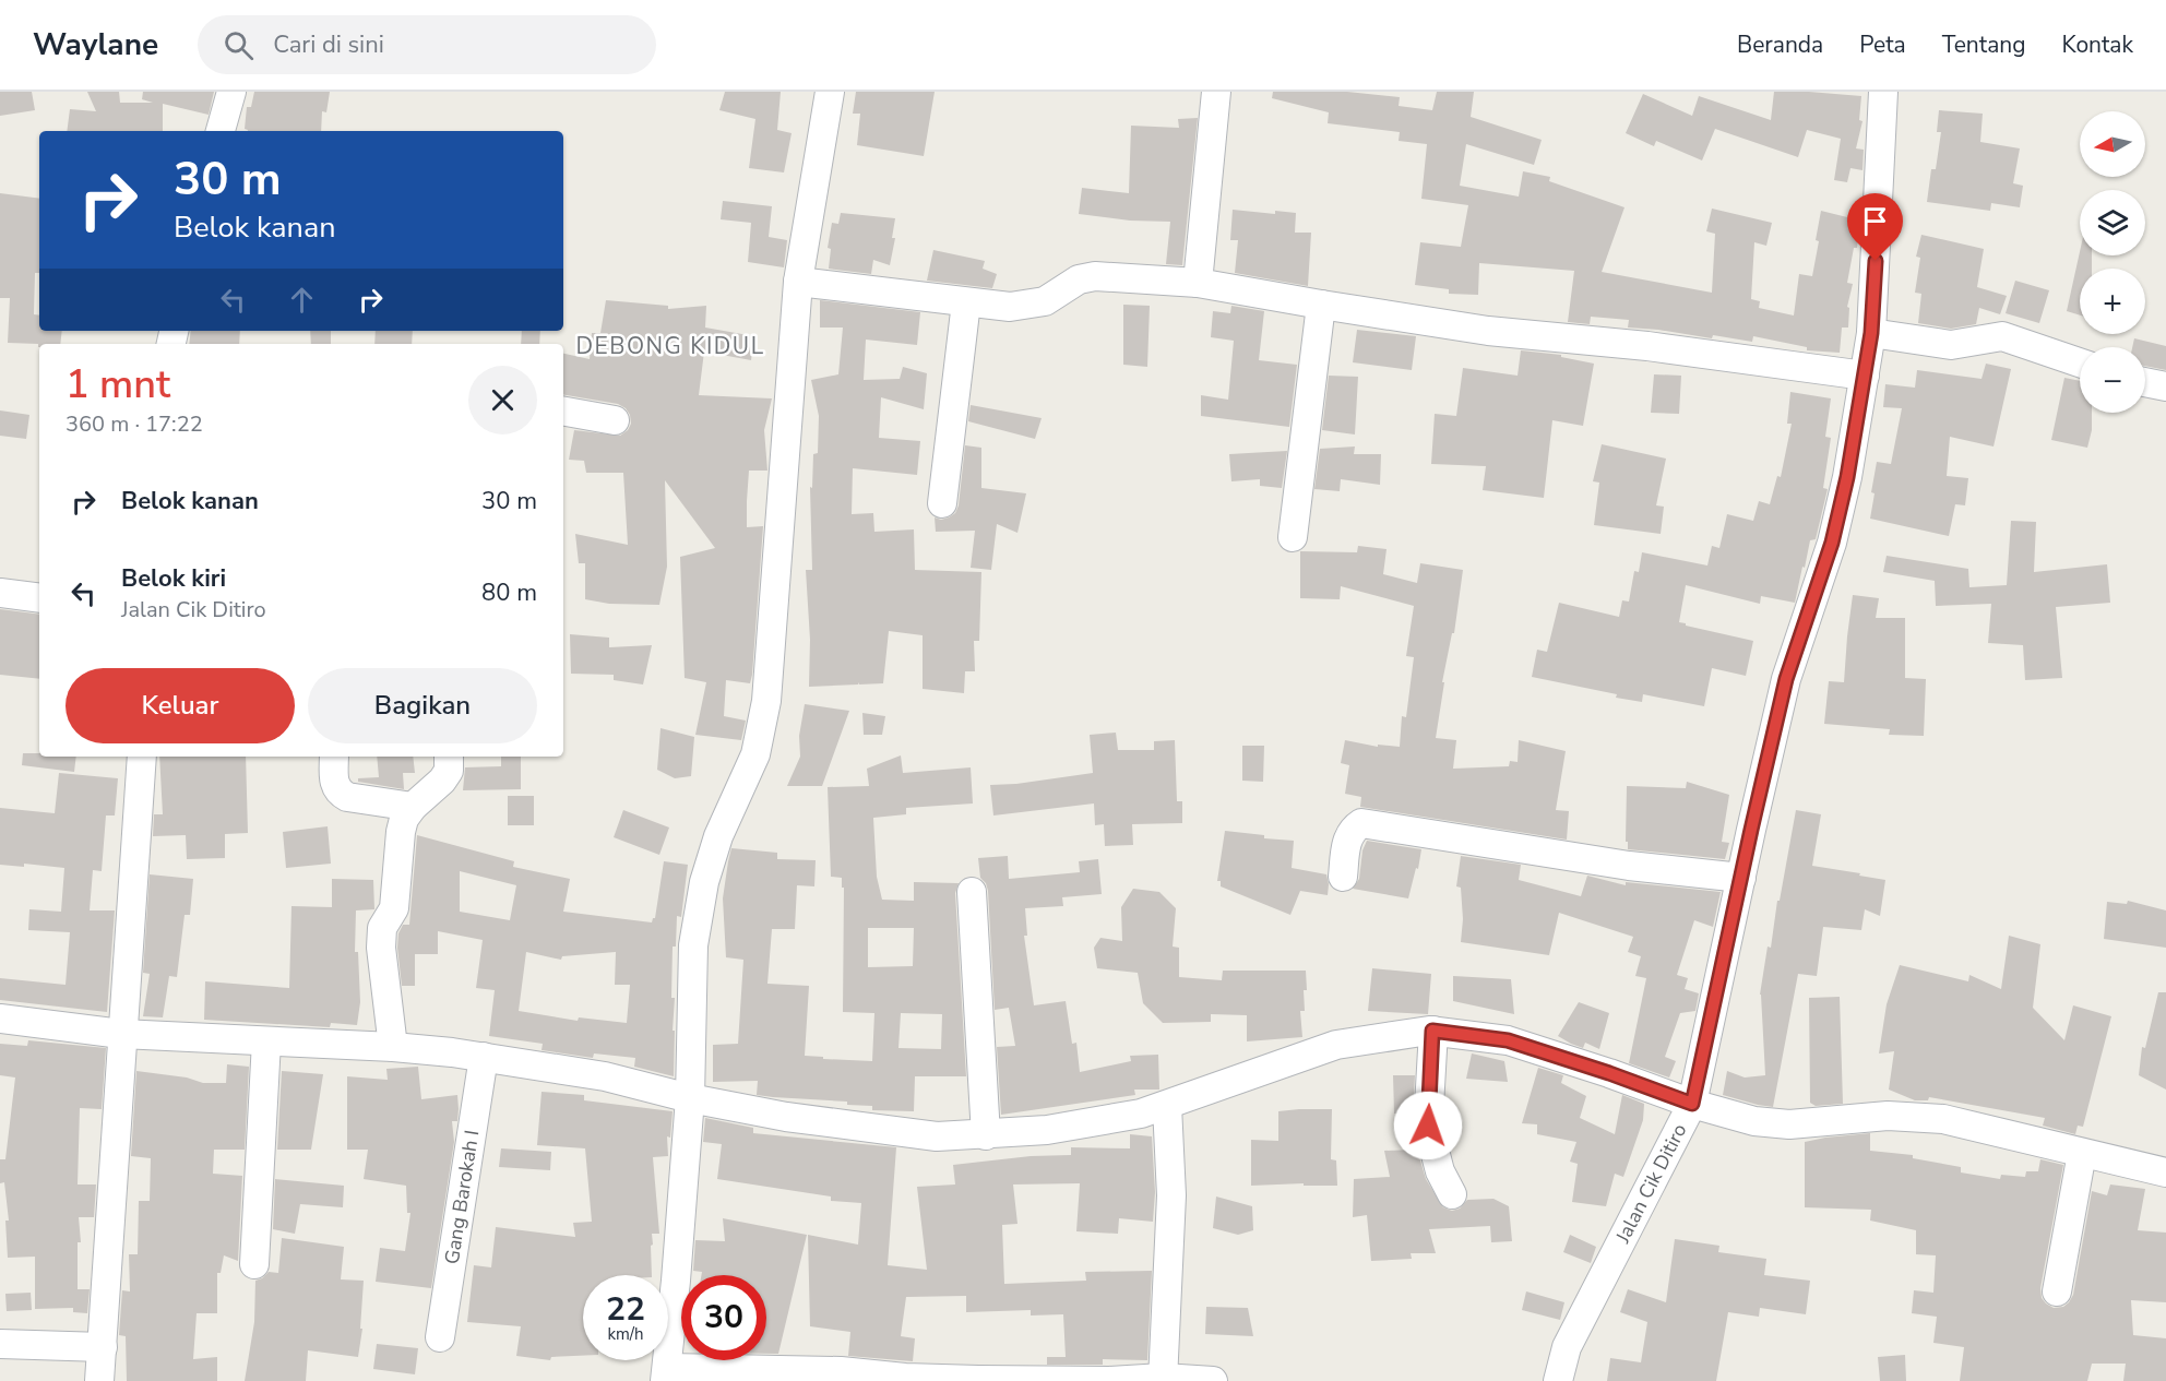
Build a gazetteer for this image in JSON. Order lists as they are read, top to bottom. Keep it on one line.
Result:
{"streets":{"street":["Jalan Cik Ditiro","Gang Barokah I"]},"districts":["DEBONG KIDUL"],"north":"left","page":{"header":"Waylane","search":"Cari di sini","nav":["Beranda","Peta","Tentang","Kontak"],"map_buttons":["+","−"],"turn":["30 m","Belok kanan"],"heading":["1 mnt","360 m · 17:22"],"list":[{"name":"Belok kanan","value":"30 m"},{"name":"Belok kiri","note":"Jalan Cik Ditiro","value":"80 m"}],"buttons":["Keluar","Bagikan"],"speed":"22 km/h","limit":"30"}}
